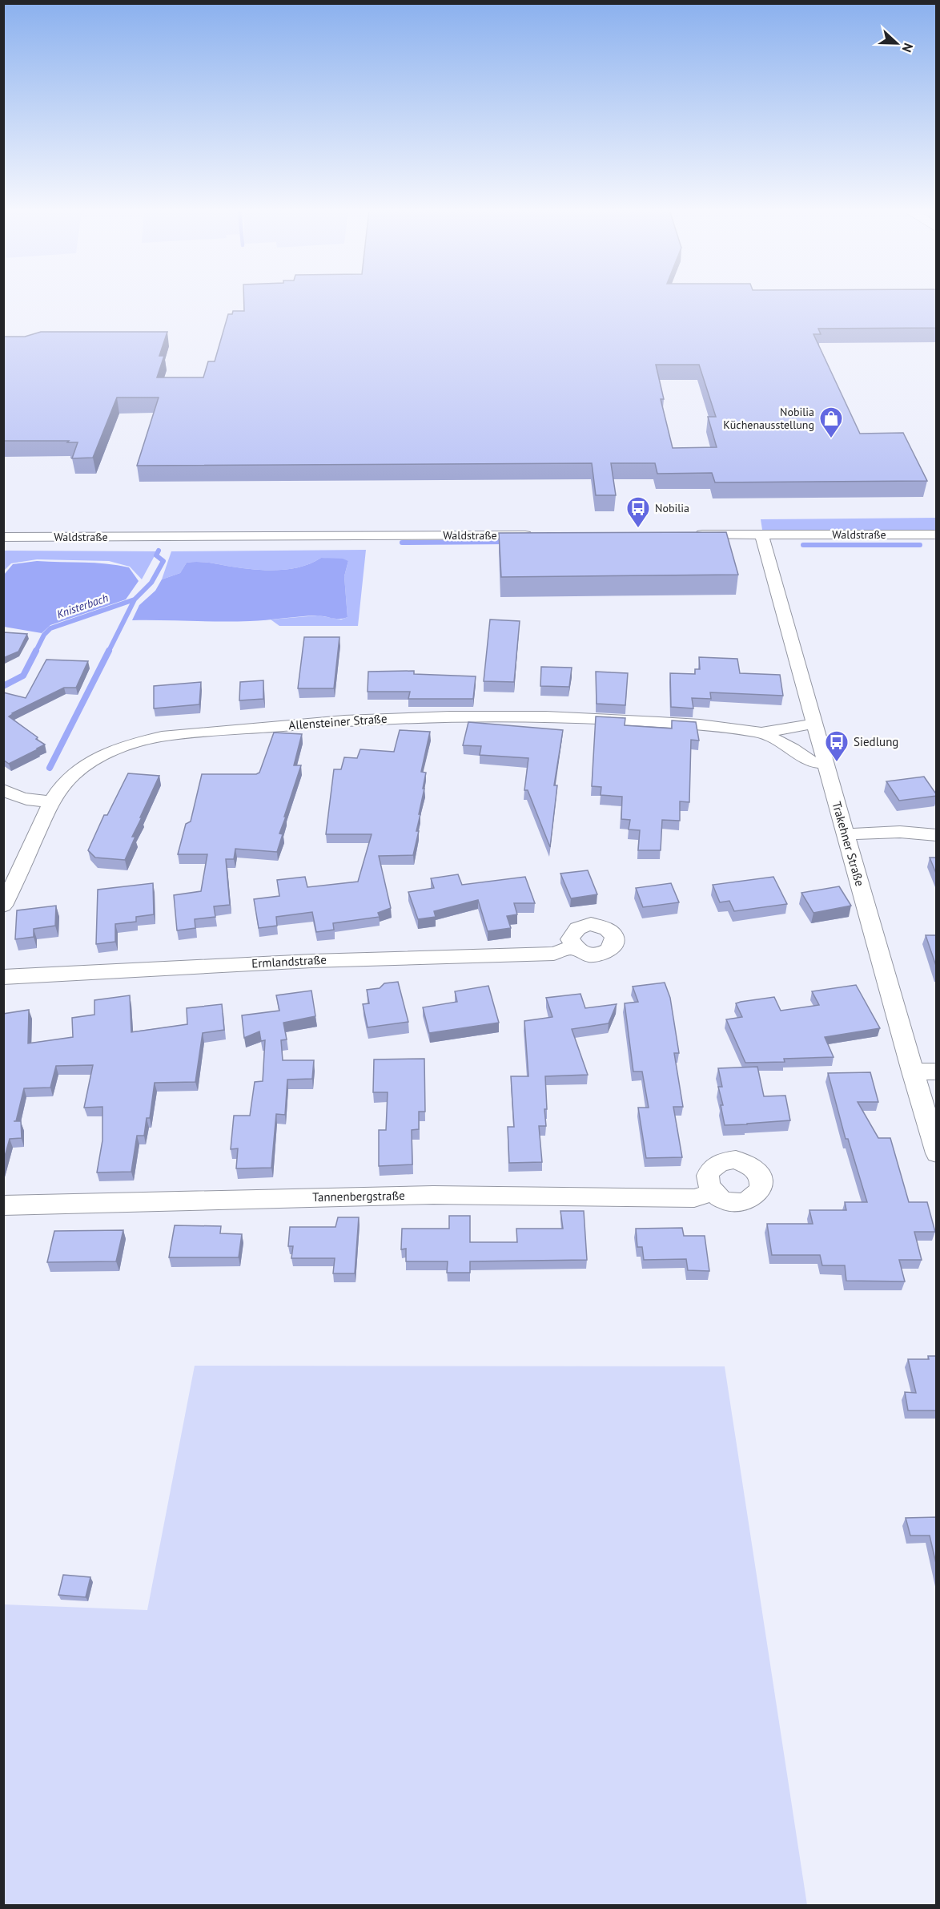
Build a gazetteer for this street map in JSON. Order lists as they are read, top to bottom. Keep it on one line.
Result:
{"streets":{"street":["Waldstraße","Allensteiner Straße","Trakehner Straße","Ermlandstraße","Tannenbergstraße"]},"crossings":[["Waldstraße","Trakehner Straße"],["Allensteiner Straße","Trakehner Straße"]],"water":["Knisterbach"],"places":{"shop":["Nobilia Küchenausstellung"],"bus stop":["Nobilia","Siedlung"]},"north":"right"}
